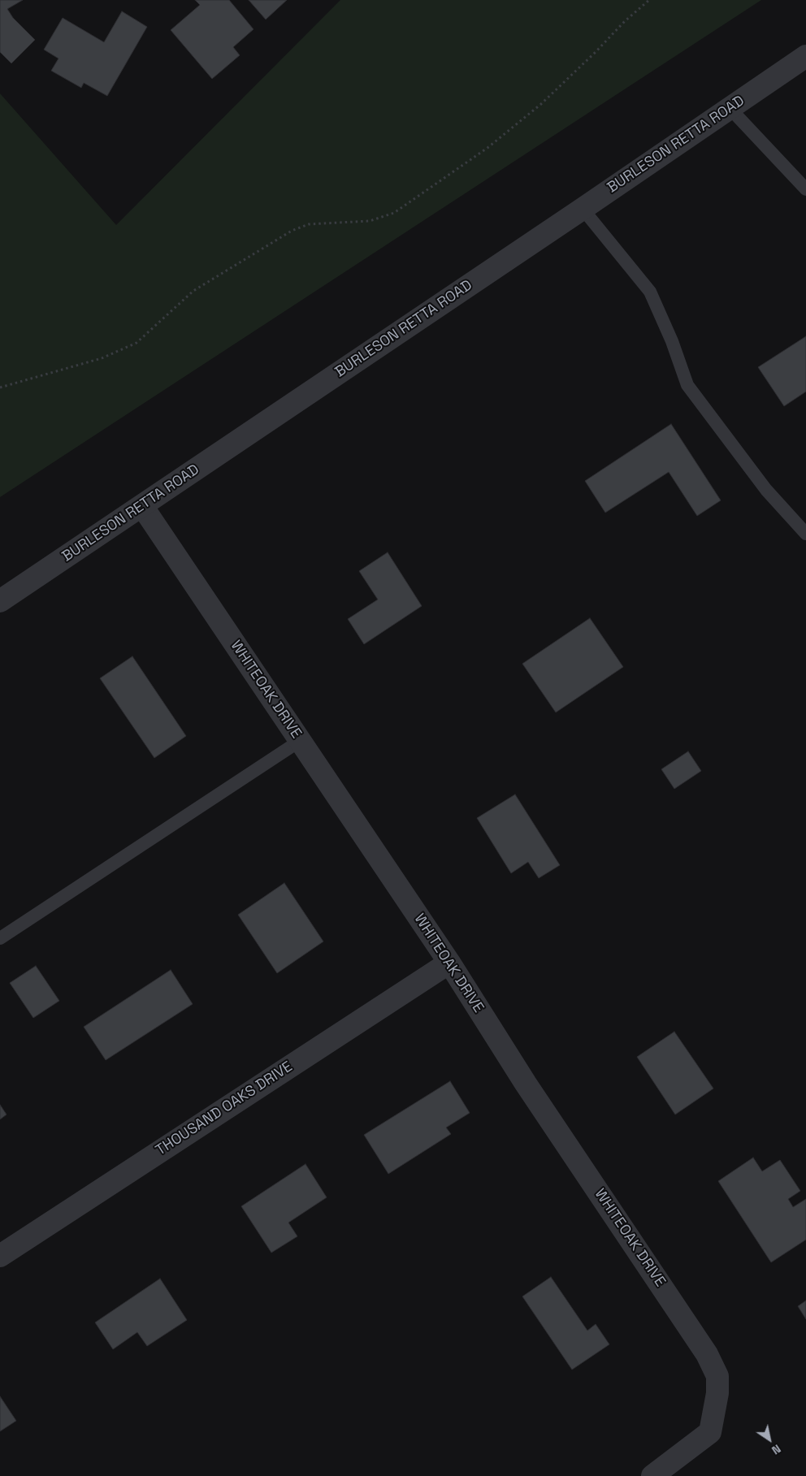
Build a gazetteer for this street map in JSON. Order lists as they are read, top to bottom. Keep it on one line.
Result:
{"streets":{"street":["BURLESON RETTA ROAD","WHITEOAK DRIVE","THOUSAND OAKS DRIVE"]},"crossings":[["BURLESON RETTA ROAD","WHITEOAK DRIVE"],["WHITEOAK DRIVE","THOUSAND OAKS DRIVE"]],"north":"bottom right"}
